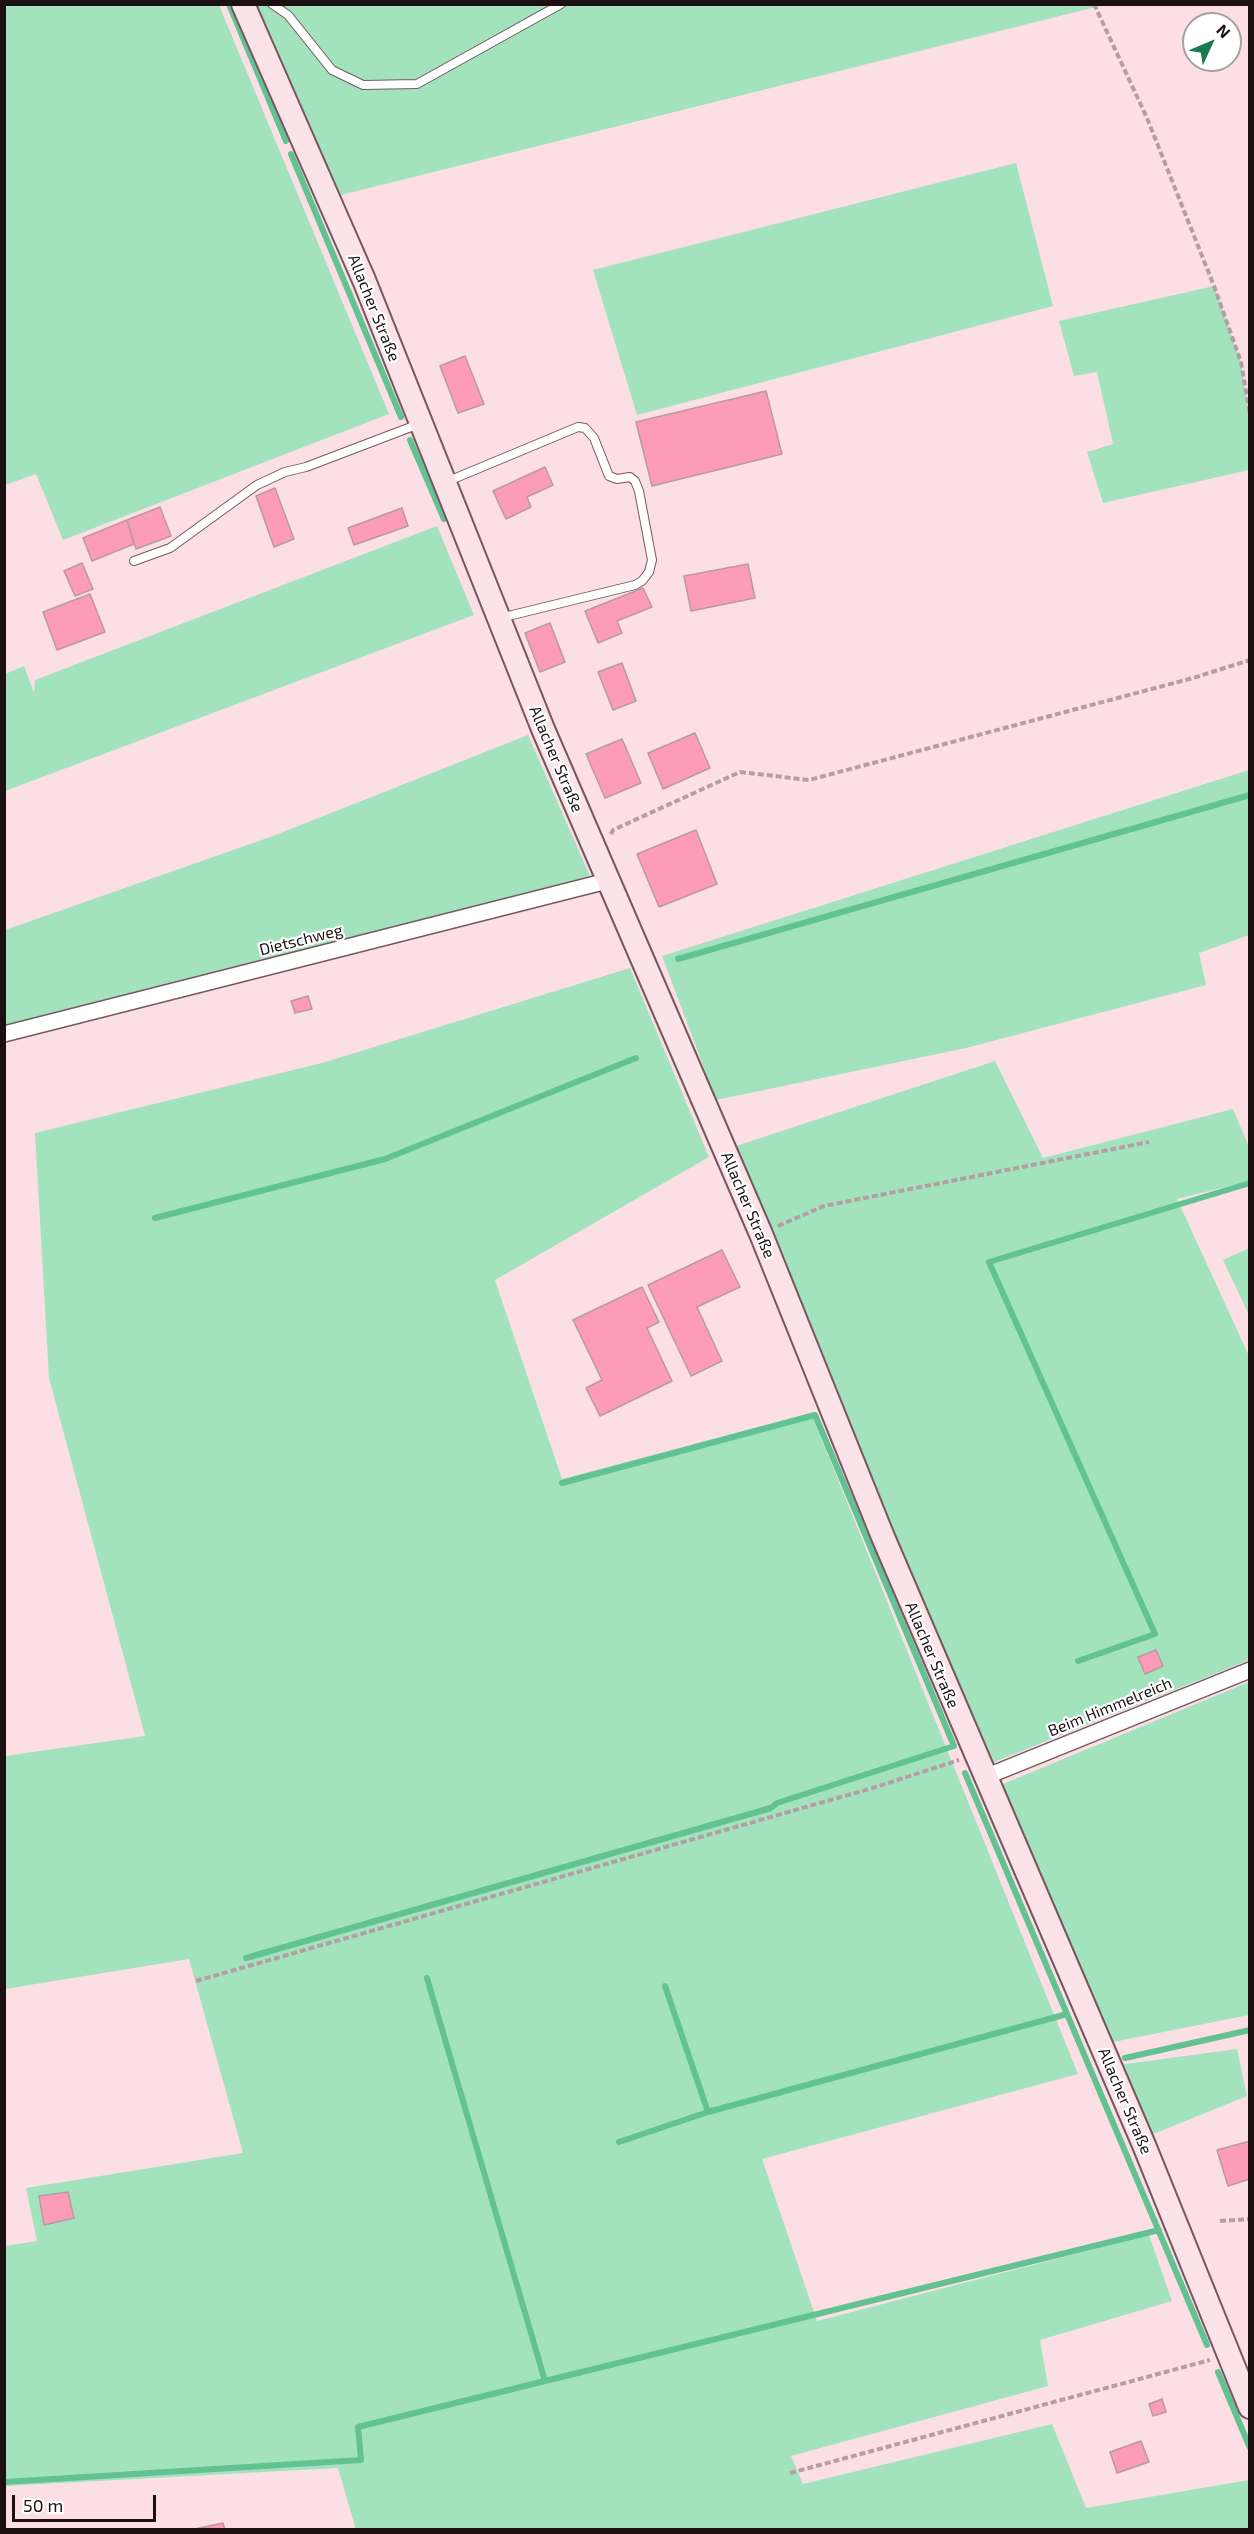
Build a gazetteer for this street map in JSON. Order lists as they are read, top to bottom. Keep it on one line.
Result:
{"streets":{"street":["Allacher Straße","Dietschweg","Beim Himmelreich"]},"crossings":[["Allacher Straße","Dietschweg"],["Allacher Straße","Beim Himmelreich"]],"scale_bar":"50 m","north":"top right"}
